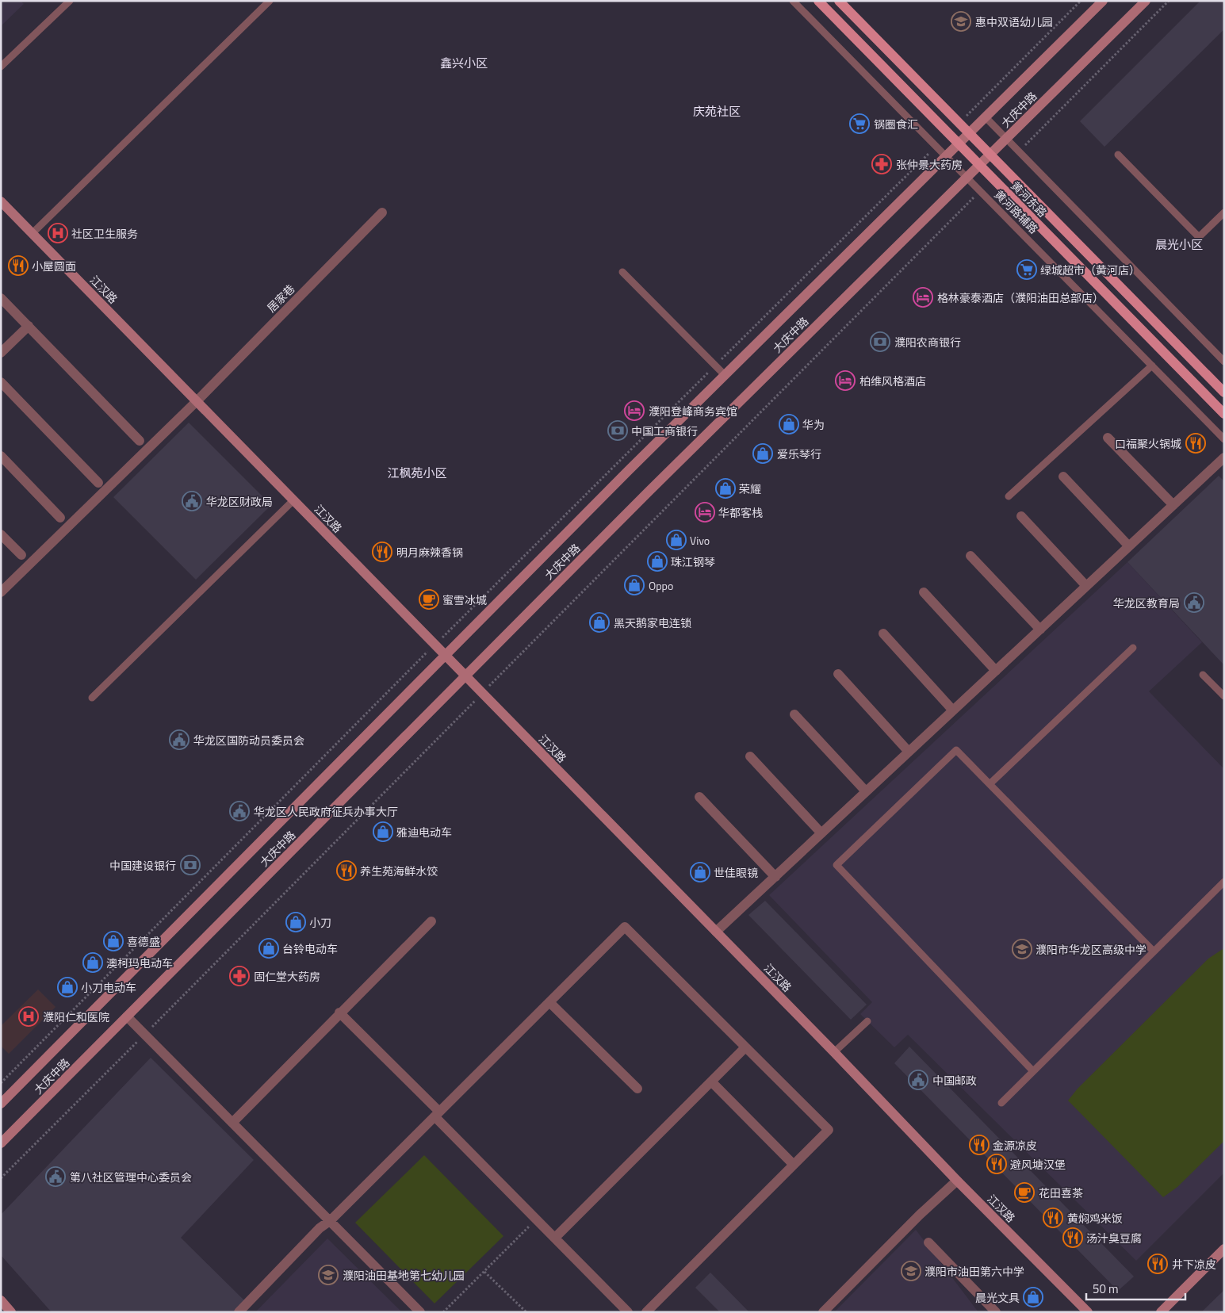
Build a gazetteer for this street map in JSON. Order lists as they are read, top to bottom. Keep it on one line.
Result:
{"streets":{"main road":["大庆中路","黄河东路","江汉路"],"street":["居家巷"],"lane":["黄河路辅路"]},"crossings":[["大庆中路","黄河东路"],["大庆中路","黄河路辅路"],["大庆中路","江汉路"],["江汉路","居家巷"]],"districts":["鑫兴小区","庆苑社区","晨光小区","江枫苑小区"],"places":{"school or university":["惠中双语幼儿园","濮阳市华龙区高级中学","濮阳市油田第六中学","濮阳油田基地第七幼儿园"],"supermarket":["锅圈食汇","绿城超市（黄河店）"],"pharmacy":["张仲景大药房","固仁堂大药房"],"hospital":["社区卫生服务","濮阳仁和医院"],"restaurant":["小屋圆面","口福聚火锅城","明月麻辣香锅","养生苑海鲜水饺","金源凉皮","避风塘汉堡","黄焖鸡米饭","汤汁臭豆腐","井下凉皮"],"hotel":["格林豪泰酒店（濮阳油田总部店）","柏维风格酒店","濮阳登峰商务宾馆","华都客栈"],"bank":["濮阳农商银行","中国工商银行","中国建设银行"],"shop":["华为","爱乐琴行","荣耀","Vivo","珠江钢琴","Oppo","黑天鹅家电连锁","雅迪电动车","世佳眼镜","小刀","喜德盛","台铃电动车","澳柯玛电动车","小刀电动车","晨光文具"],"public building":["华龙区财政局","华龙区教育局","华龙区国防动员委员会","华龙区人民政府征兵办事大厅","中国邮政","第八社区管理中心委员会"],"cafe":["蜜雪冰城","花田喜茶"]},"scale_bar":"50 m"}
